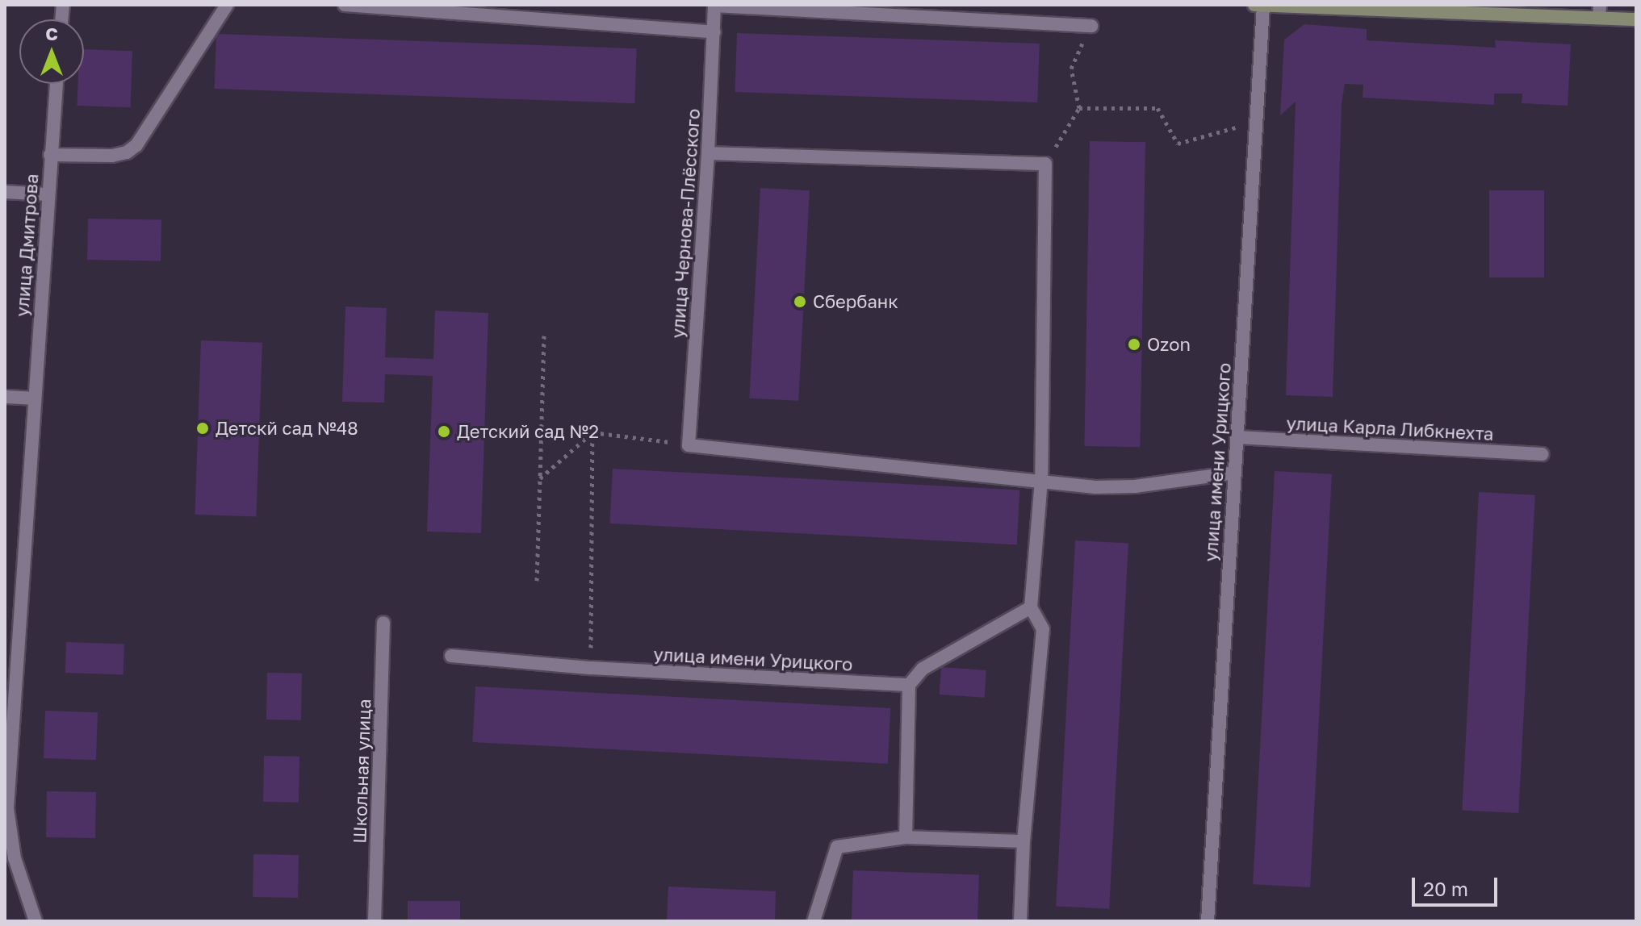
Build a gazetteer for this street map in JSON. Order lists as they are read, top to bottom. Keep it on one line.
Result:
{"streets":{"street":["улица Чернова-Плёсского","улица Дмитрова","улица Карла Либкнехта","улица имени Урицкого","Школьная улица"]},"crossings":[["улица Карла Либкнехта","улица имени Урицкого"]],"places":["Сбербанк","Ozon","Детскй сад №48","Детский сад №2"],"scale_bar":"20 m","north":"top"}
